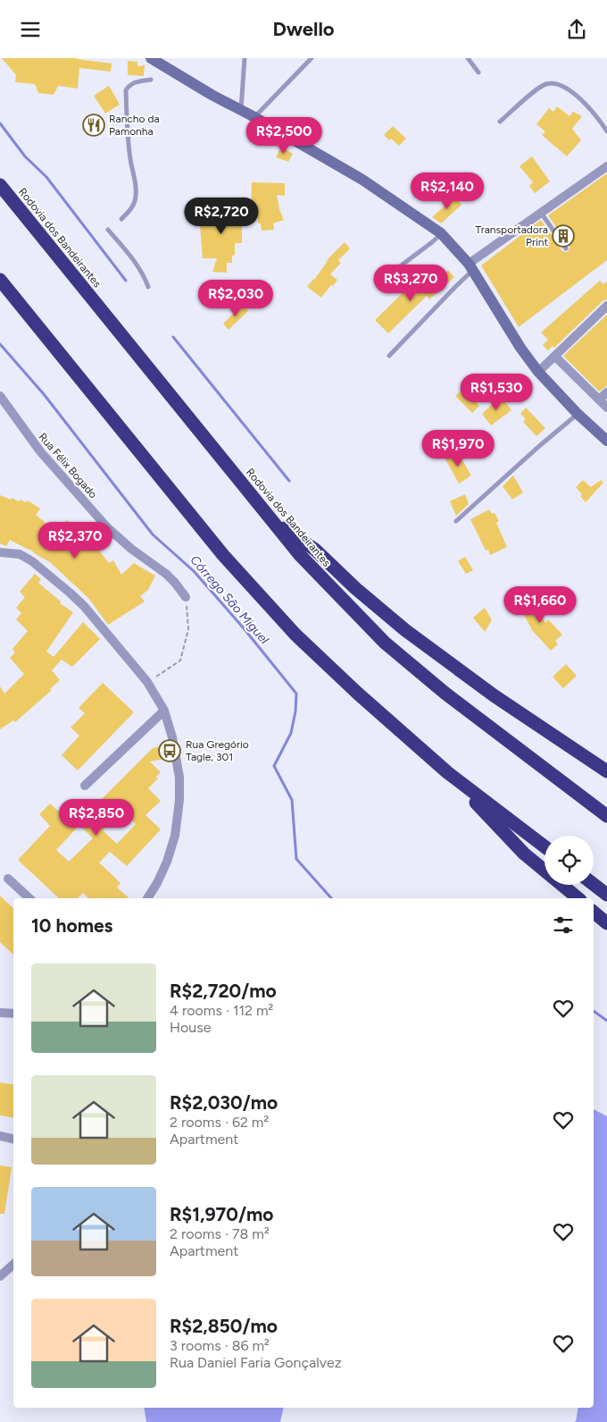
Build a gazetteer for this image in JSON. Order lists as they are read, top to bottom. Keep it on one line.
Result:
{"streets":{"highway":["Rodovia dos Bandeirantes"],"street":["Rua Félix Bogado"]},"water":["Córrego São Miguel"],"places":{"restaurant":["Rancho da Pamonha"],"building":["Transportadora Print"],"bus stop":["Rua Gregório Tagle, 301"]},"page":{"header":"Dwello","price":["R$2,500","R$2,140","R$2,720","R$3,270","R$2,030","R$1,530","R$1,970","R$2,370","R$1,660","R$2,850"],"heading":"10 homes","list":[{"name":"R$2,720/mo","note":"4 rooms · 112 m² · House"},{"name":"R$2,030/mo","note":"2 rooms · 62 m² · Apartment"},{"name":"R$1,970/mo","note":"2 rooms · 78 m² · Apartment"},{"name":"R$2,850/mo","note":"3 rooms · 86 m² · Rua Daniel Faria Gonçalvez"}]}}
